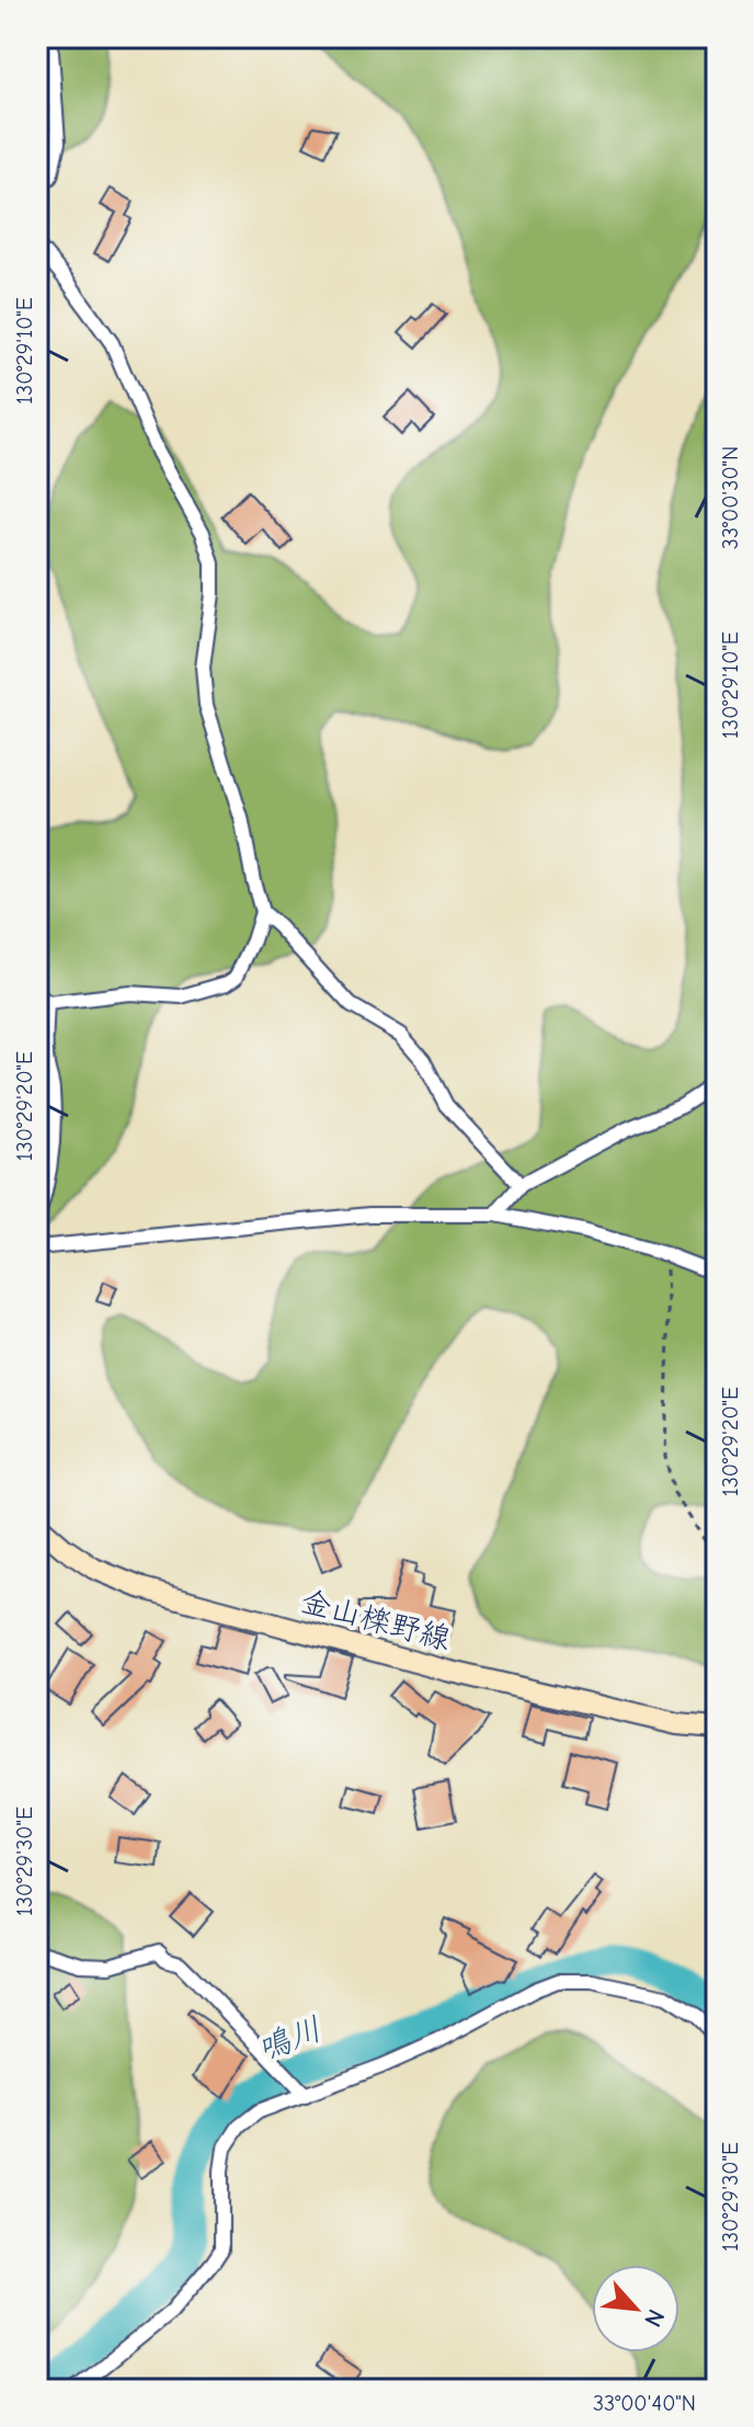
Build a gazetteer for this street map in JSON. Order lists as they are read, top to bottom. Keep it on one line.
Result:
{"streets":{"main road":["金山檪野線"]},"water":["鳴川"],"north":"bottom right","coordinates":["130°29'10\"E","33°00'30\"N","130°29'20\"E","130°29'30\"E","33°00'40\"N"]}
